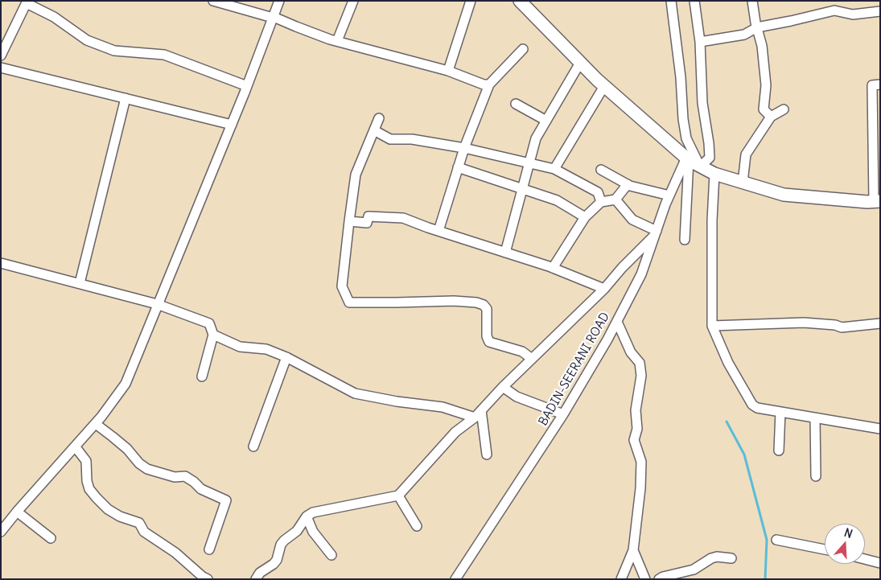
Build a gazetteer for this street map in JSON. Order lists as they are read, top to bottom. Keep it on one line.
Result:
{"streets":{"street":["BADIN-SEERANI ROAD"]},"north":"top"}
